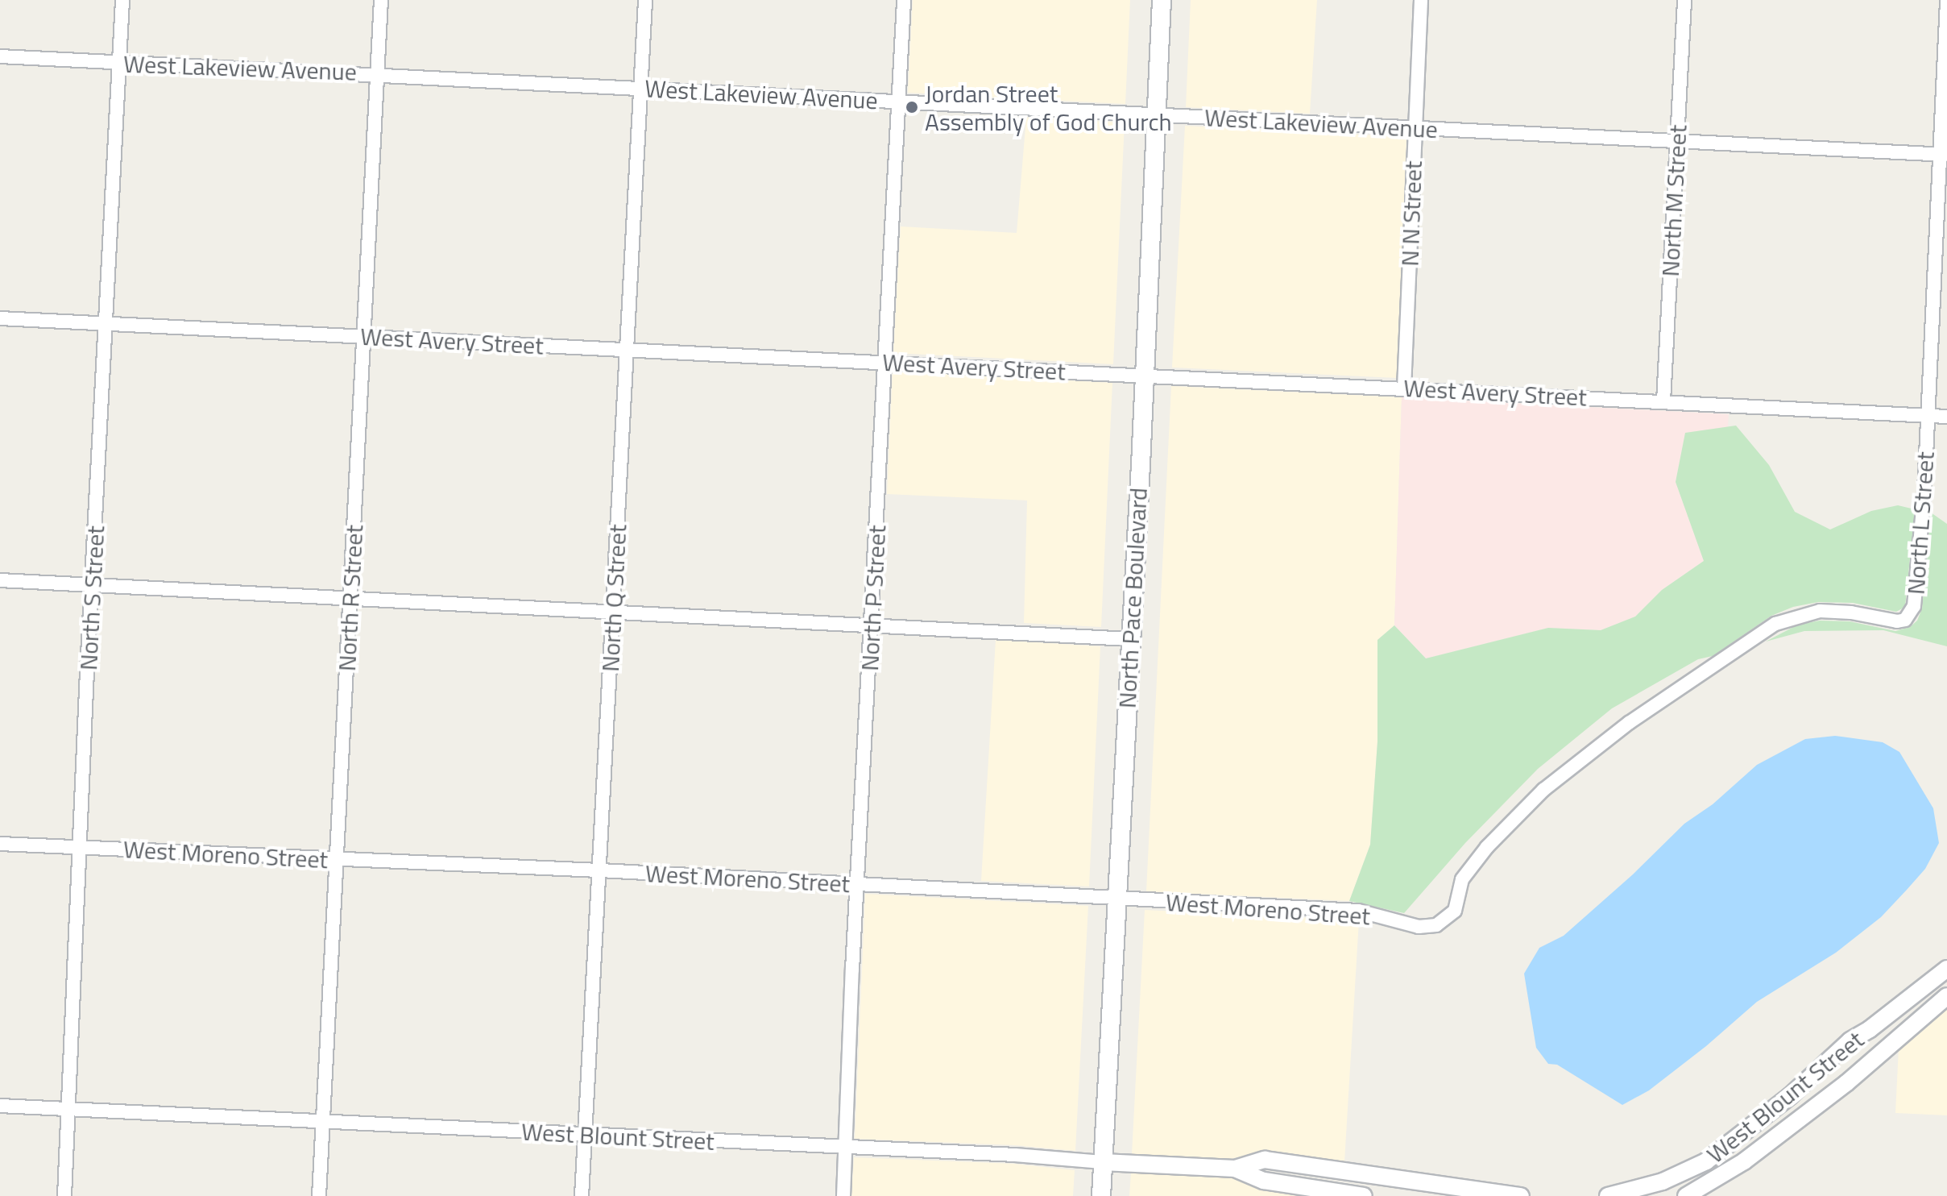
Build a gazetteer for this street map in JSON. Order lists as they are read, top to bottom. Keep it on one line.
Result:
{"streets":{"main road":["North Pace Boulevard"],"street":["West Lakeview Avenue","North M Street","N N Street","West Avery Street","North L Street","North S Street","North R Street","North Q Street","North P Street","West Moreno Street","West Blount Street"]},"crossings":[["West Lakeview Avenue","North M Street"],["West Lakeview Avenue","N N Street"],["West Lakeview Avenue","North L Street"],["West Lakeview Avenue","North S Street"],["West Lakeview Avenue","North R Street"],["West Lakeview Avenue","North Q Street"],["West Lakeview Avenue","North P Street"],["West Lakeview Avenue","North Pace Boulevard"],["North M Street","West Avery Street"],["N N Street","West Avery Street"],["West Avery Street","North L Street"],["West Avery Street","North S Street"],["West Avery Street","North R Street"],["West Avery Street","North Q Street"],["West Avery Street","North P Street"],["West Avery Street","North Pace Boulevard"],["North L Street","West Moreno Street"],["North S Street","West Moreno Street"],["North S Street","West Blount Street"],["North R Street","West Moreno Street"],["North R Street","West Blount Street"],["North Q Street","West Moreno Street"],["North Q Street","West Blount Street"],["North P Street","West Moreno Street"],["North P Street","West Blount Street"],["North Pace Boulevard","West Moreno Street"],["North Pace Boulevard","West Blount Street"]],"places":["Jordan Street Assembly of God Church"]}
